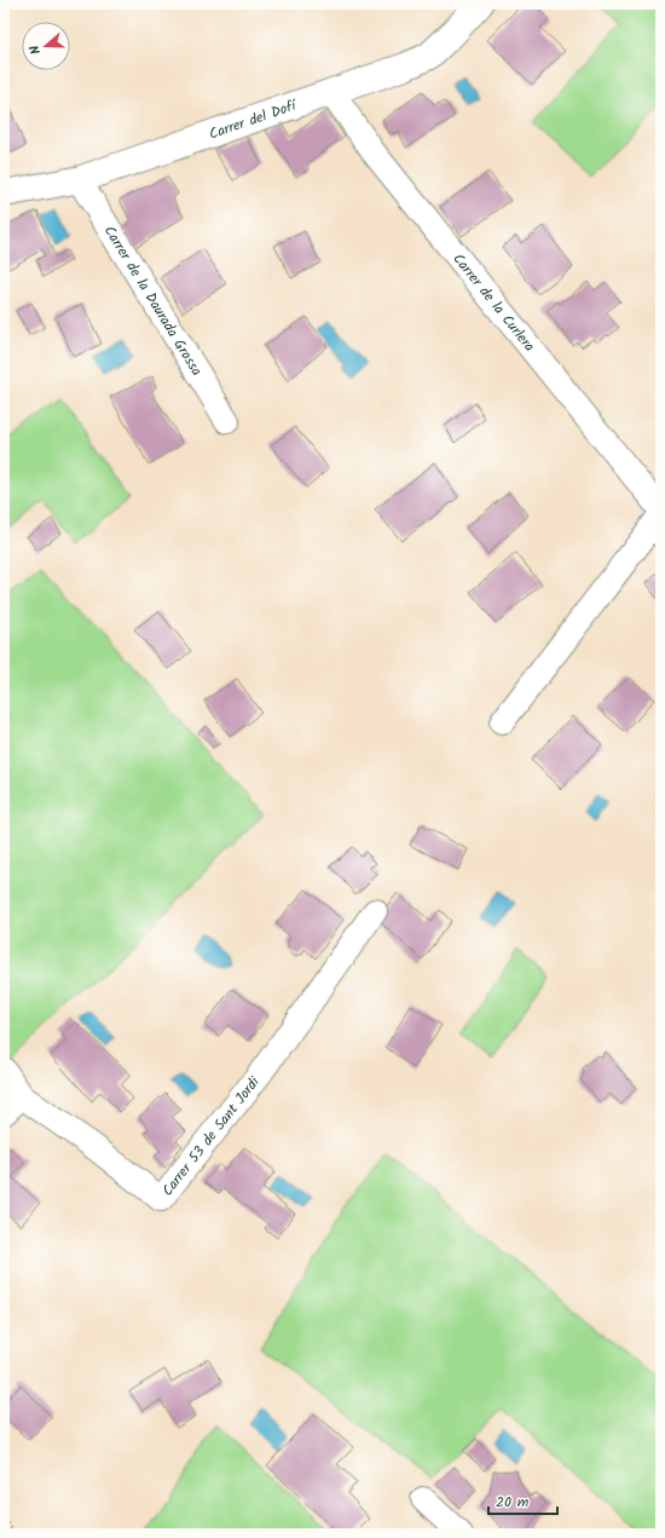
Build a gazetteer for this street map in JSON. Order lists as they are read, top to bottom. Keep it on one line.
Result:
{"streets":{"street":["Carrer del Dofí","Carrer de la Daurada Grossa","Carrer de la Curlera","Carrer 53 de Sant Jordi"]},"crossings":[["Carrer del Dofí","Carrer de la Daurada Grossa"],["Carrer del Dofí","Carrer de la Curlera"]],"scale_bar":"20 m","north":"left"}
